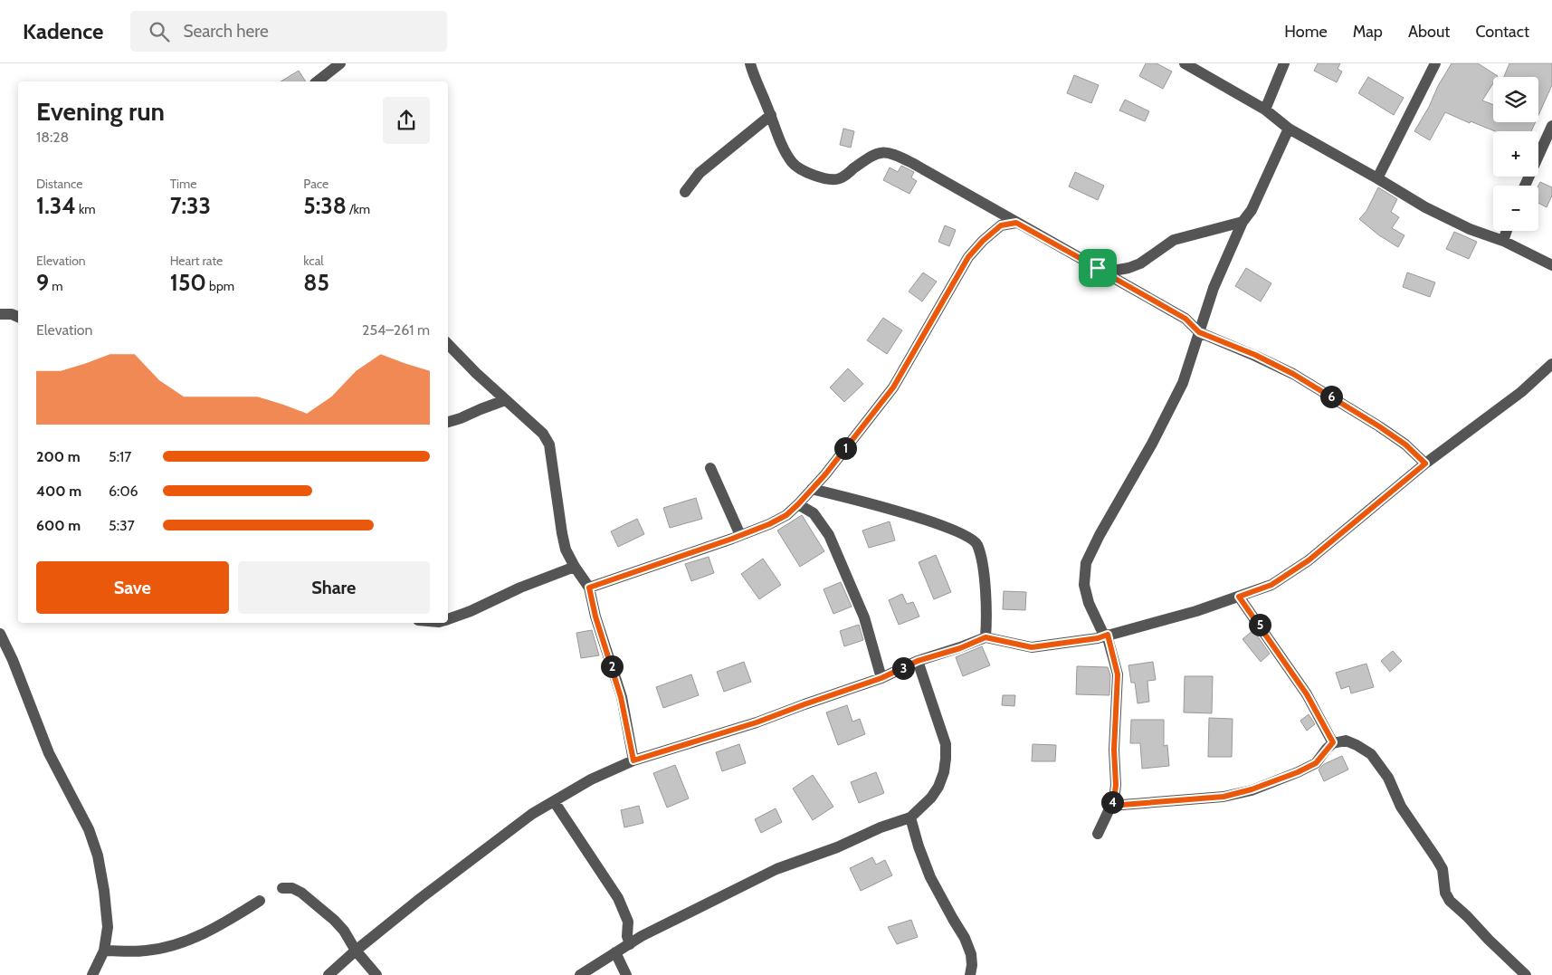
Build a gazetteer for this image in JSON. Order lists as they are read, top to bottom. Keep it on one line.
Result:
{"page":{"header":"Kadence","search":"Search here","nav":["Home","Map","About","Contact"],"map_buttons":["+","−"],"heading":["Evening run","18:28"],"stats":[["Distance","1.34 km"],["Time","7:33"],["Pace","5:38 /km"],["Elevation","9 m"],["Heart rate","150 bpm"],["kcal","85"]],"chart":["Elevation","254–261 m"],"pins":["6","1","5","2","3","4"],"list":[{"name":"200 m","note":"5:17"},{"name":"400 m","note":"6:06"},{"name":"600 m","note":"5:37"}],"buttons":["Save","Share"]}}
